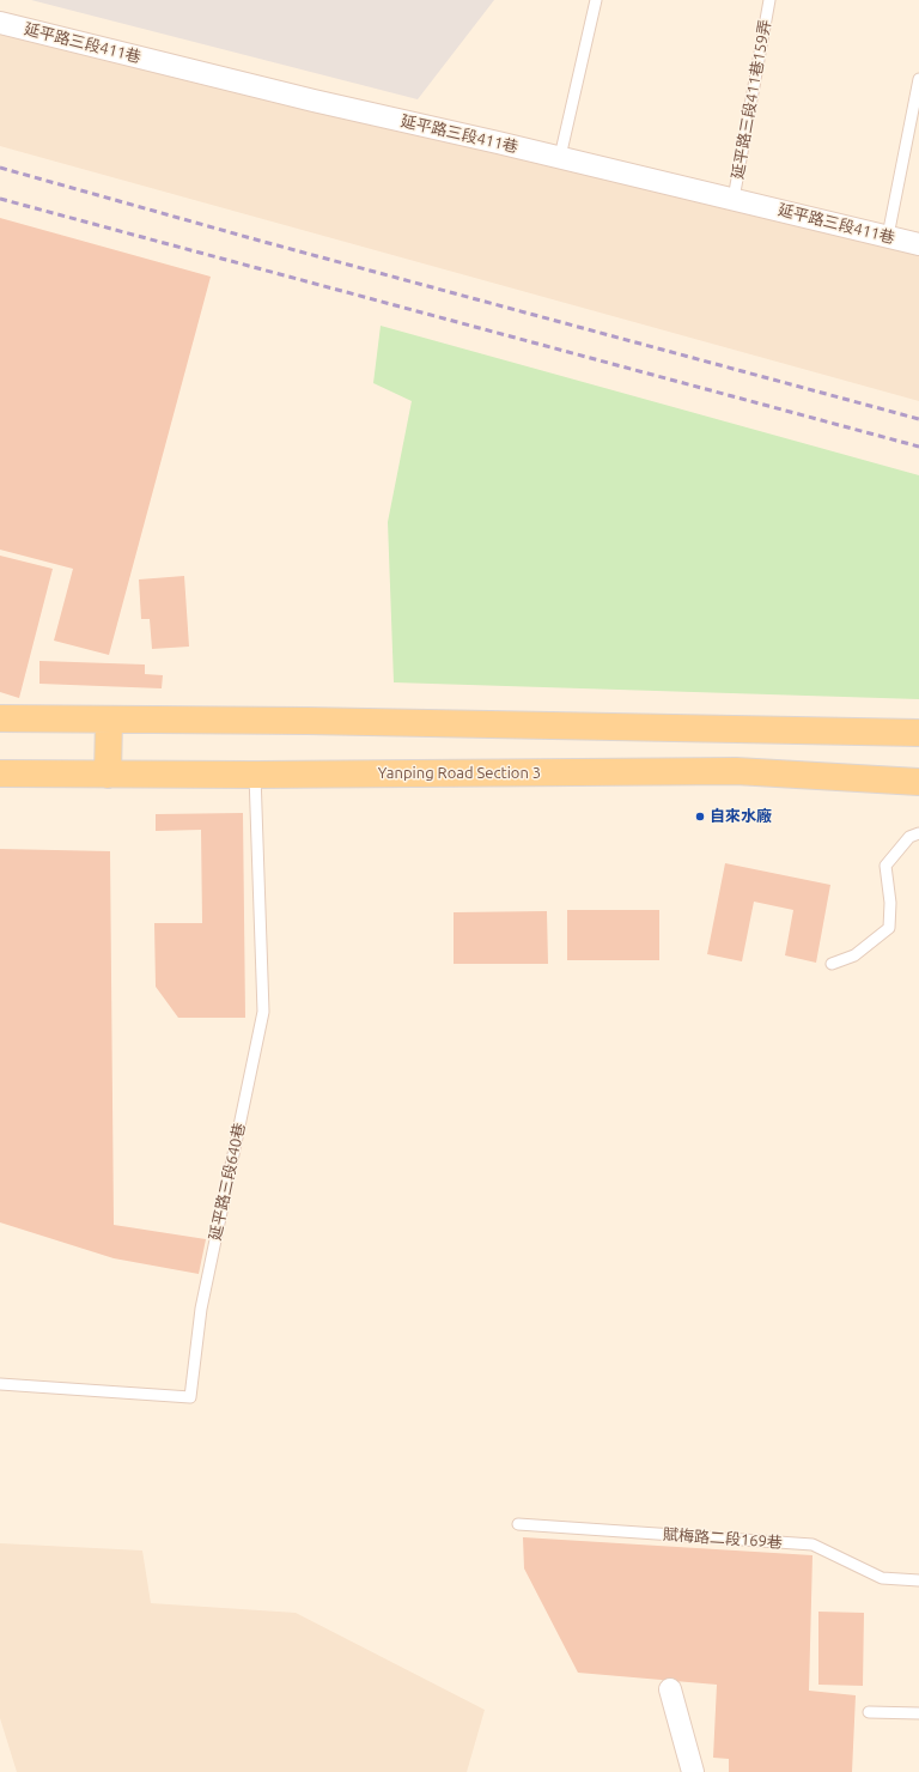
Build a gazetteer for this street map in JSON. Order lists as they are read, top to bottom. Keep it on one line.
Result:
{"streets":{"main road":["Yanping Road Section 3"],"street":["延平路三段411巷"],"lane":["延平路三段411巷159弄","延平路三段640巷","賦梅路二段169巷"]},"crossings":[["延平路三段411巷","延平路三段411巷159弄"],["Yanping Road Section 3","延平路三段640巷"]],"places":["自來水廠"]}
